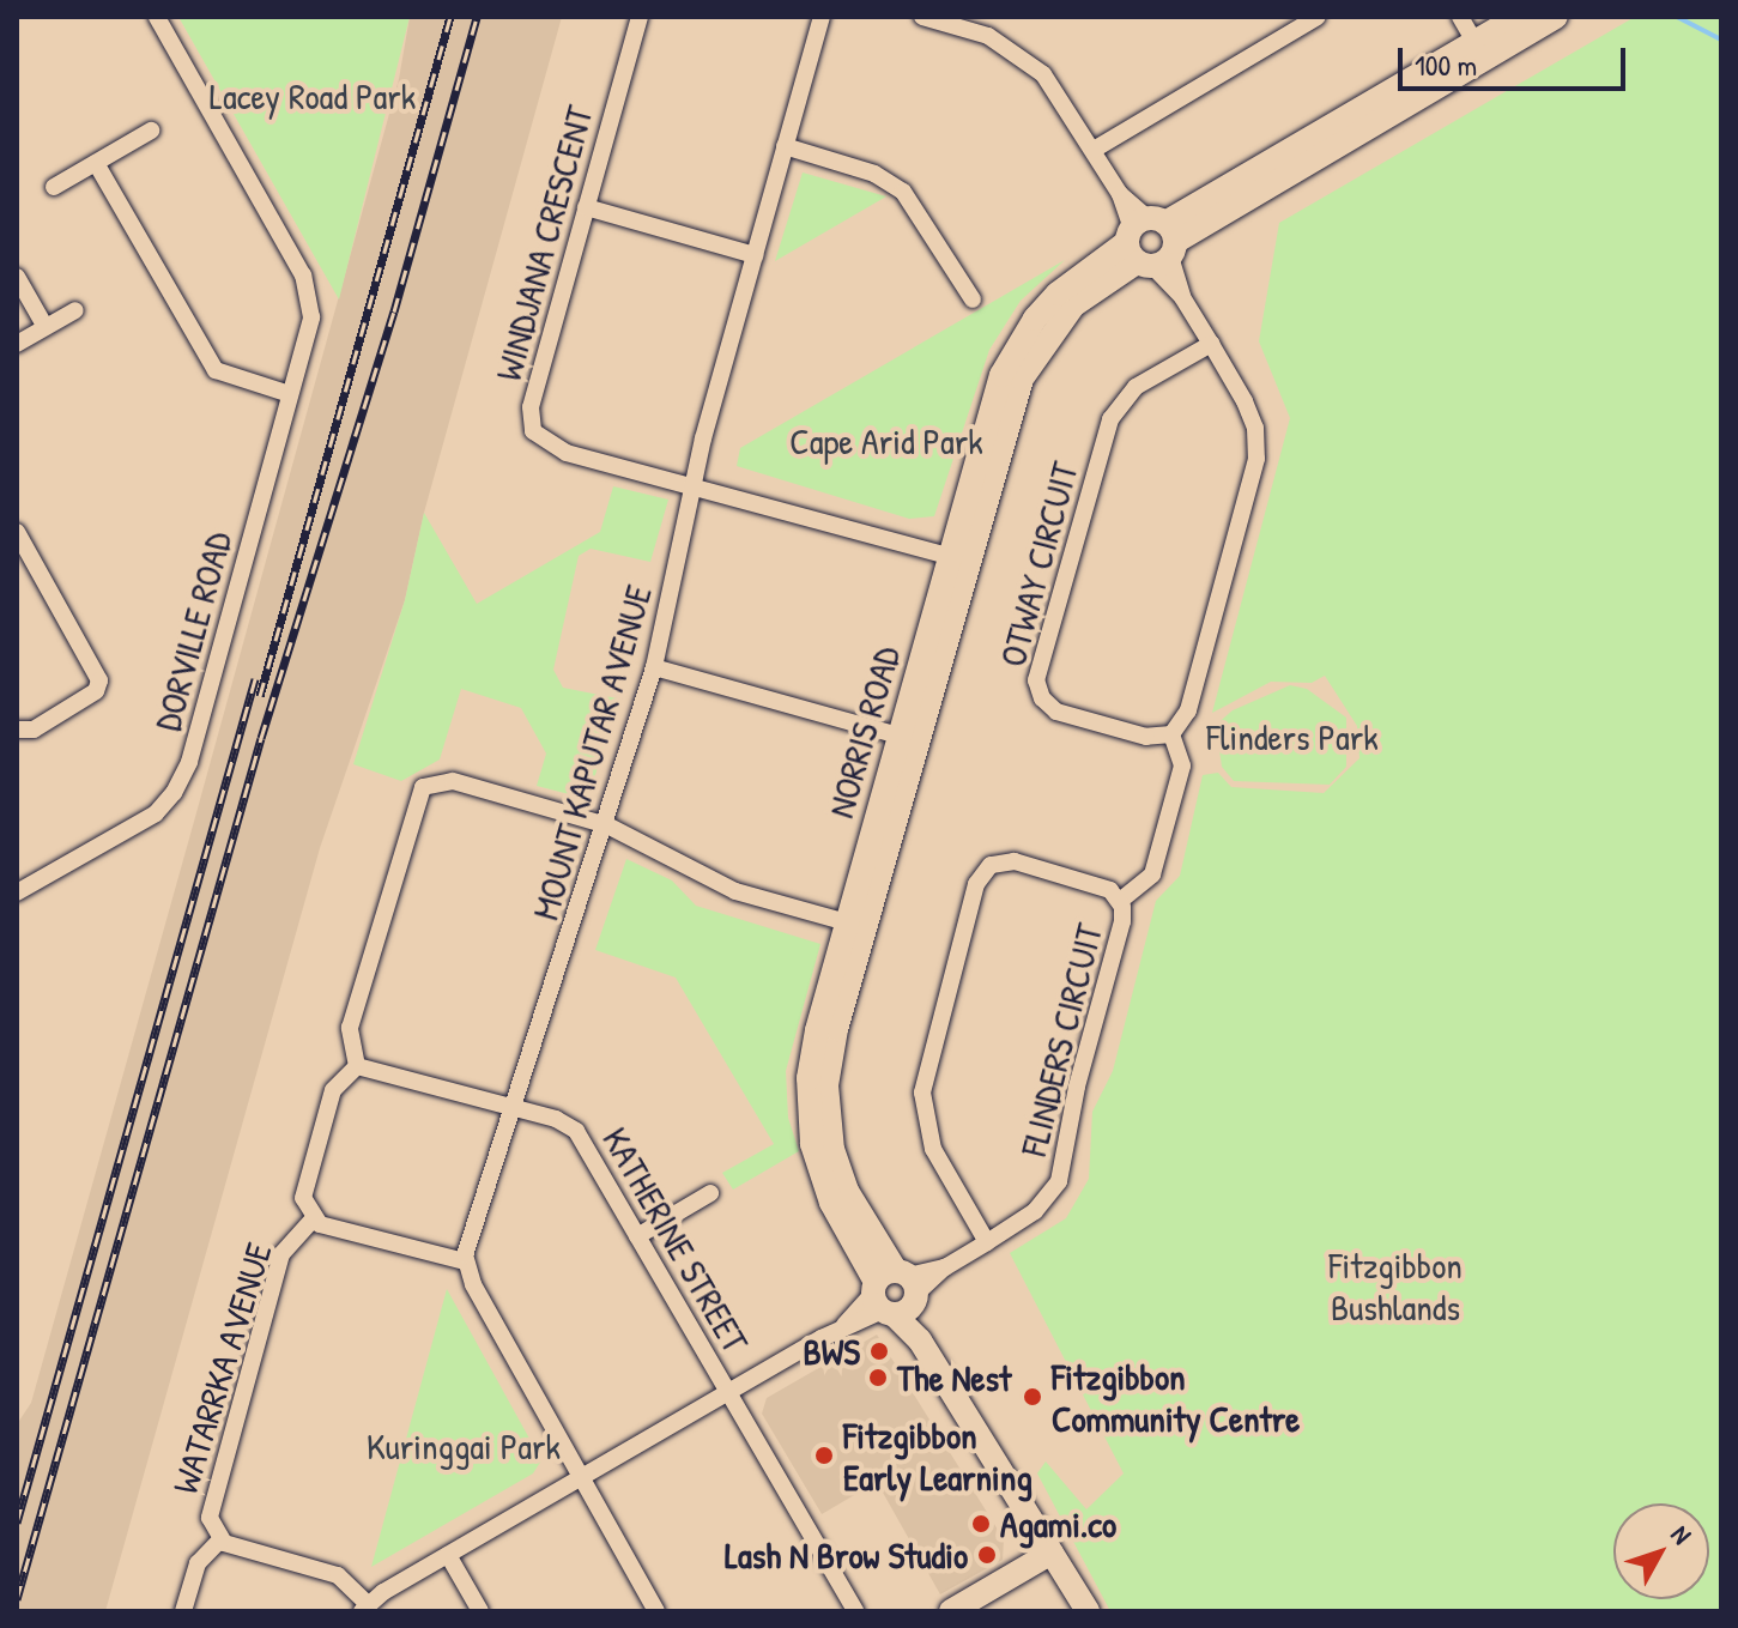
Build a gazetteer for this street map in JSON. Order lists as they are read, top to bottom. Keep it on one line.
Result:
{"streets":{"main road":["NORRIS ROAD"],"street":["WINDJANA CRESCENT","OTWAY CIRCUIT","DORVILLE ROAD","MOUNT KAPUTAR AVENUE","FLINDERS CIRCUIT","KATHERINE STREET","WATARRKA AVENUE"]},"crossings":[["WINDJANA CRESCENT","NORRIS ROAD"],["WINDJANA CRESCENT","MOUNT KAPUTAR AVENUE"],["NORRIS ROAD","FLINDERS CIRCUIT"],["MOUNT KAPUTAR AVENUE","KATHERINE STREET"]],"parks":["Lacey Road Park","Cape Arid Park","Flinders Park","Fitzgibbon Bushlands","Kuringgai Park"],"places":["BWS","The Nest","Fitzgibbon Community Centre","Fitzgibbon Early Learning","Agami.co","Lash N Brow Studio"],"scale_bar":"100 m","north":"top right"}
